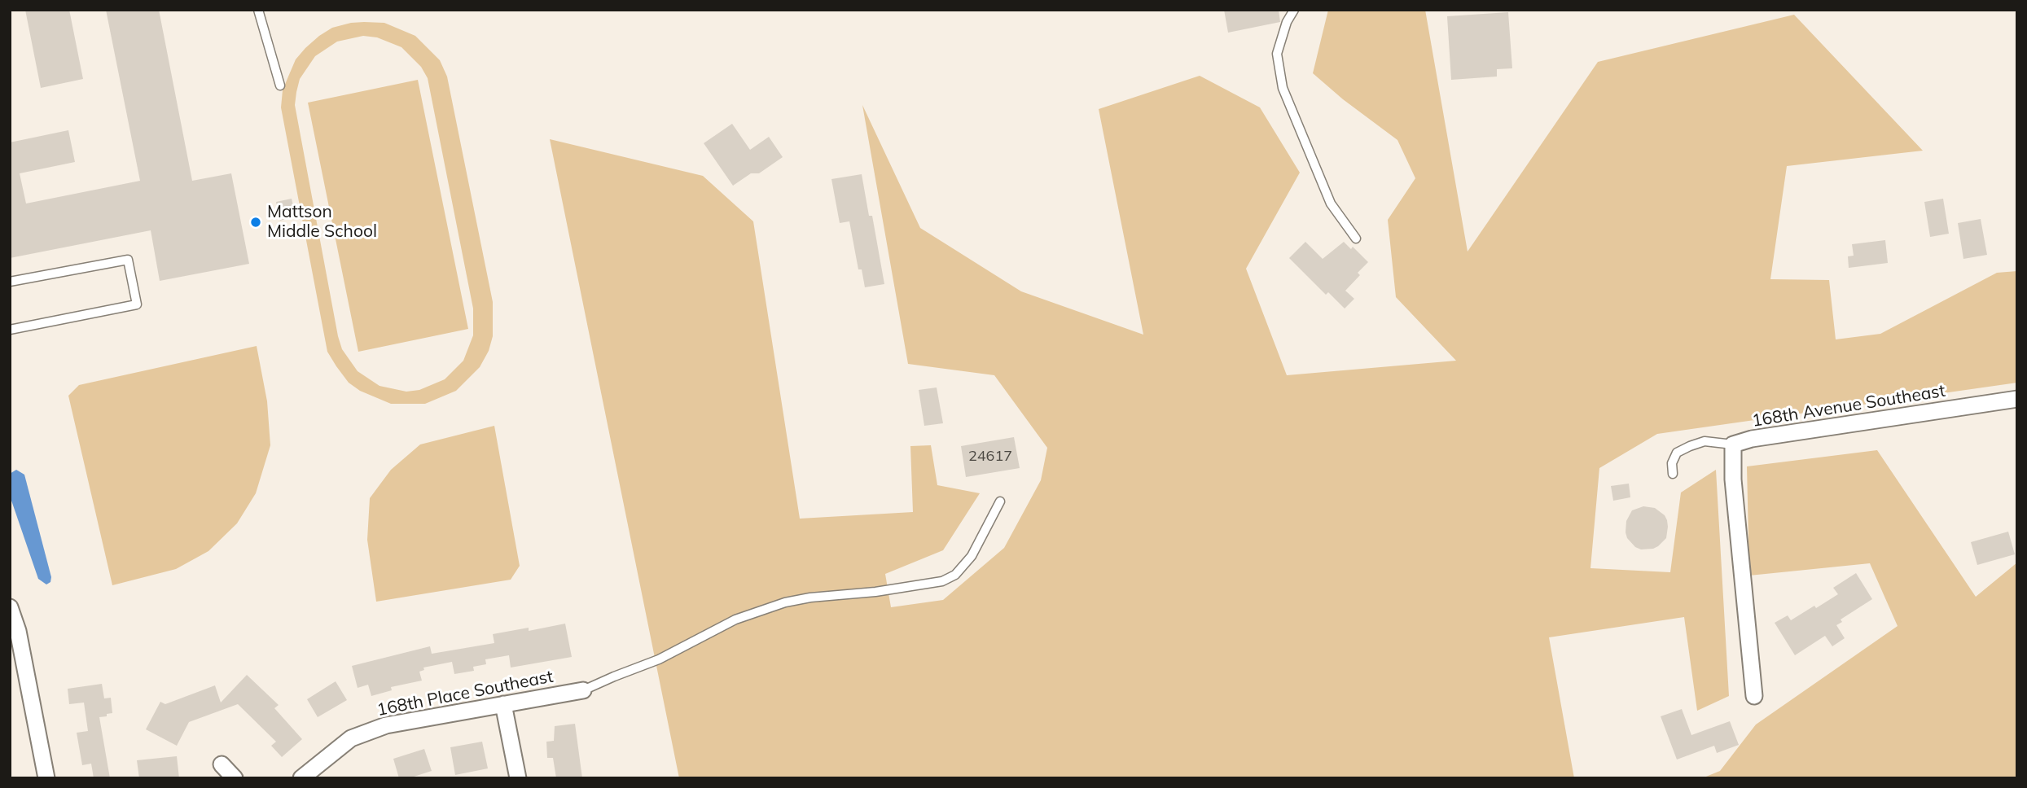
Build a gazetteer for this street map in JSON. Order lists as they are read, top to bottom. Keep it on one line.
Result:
{"streets":{"street":["168th Avenue Southeast","168th Place Southeast"]},"places":["Mattson Middle School"],"house_numbers":["24617"]}
